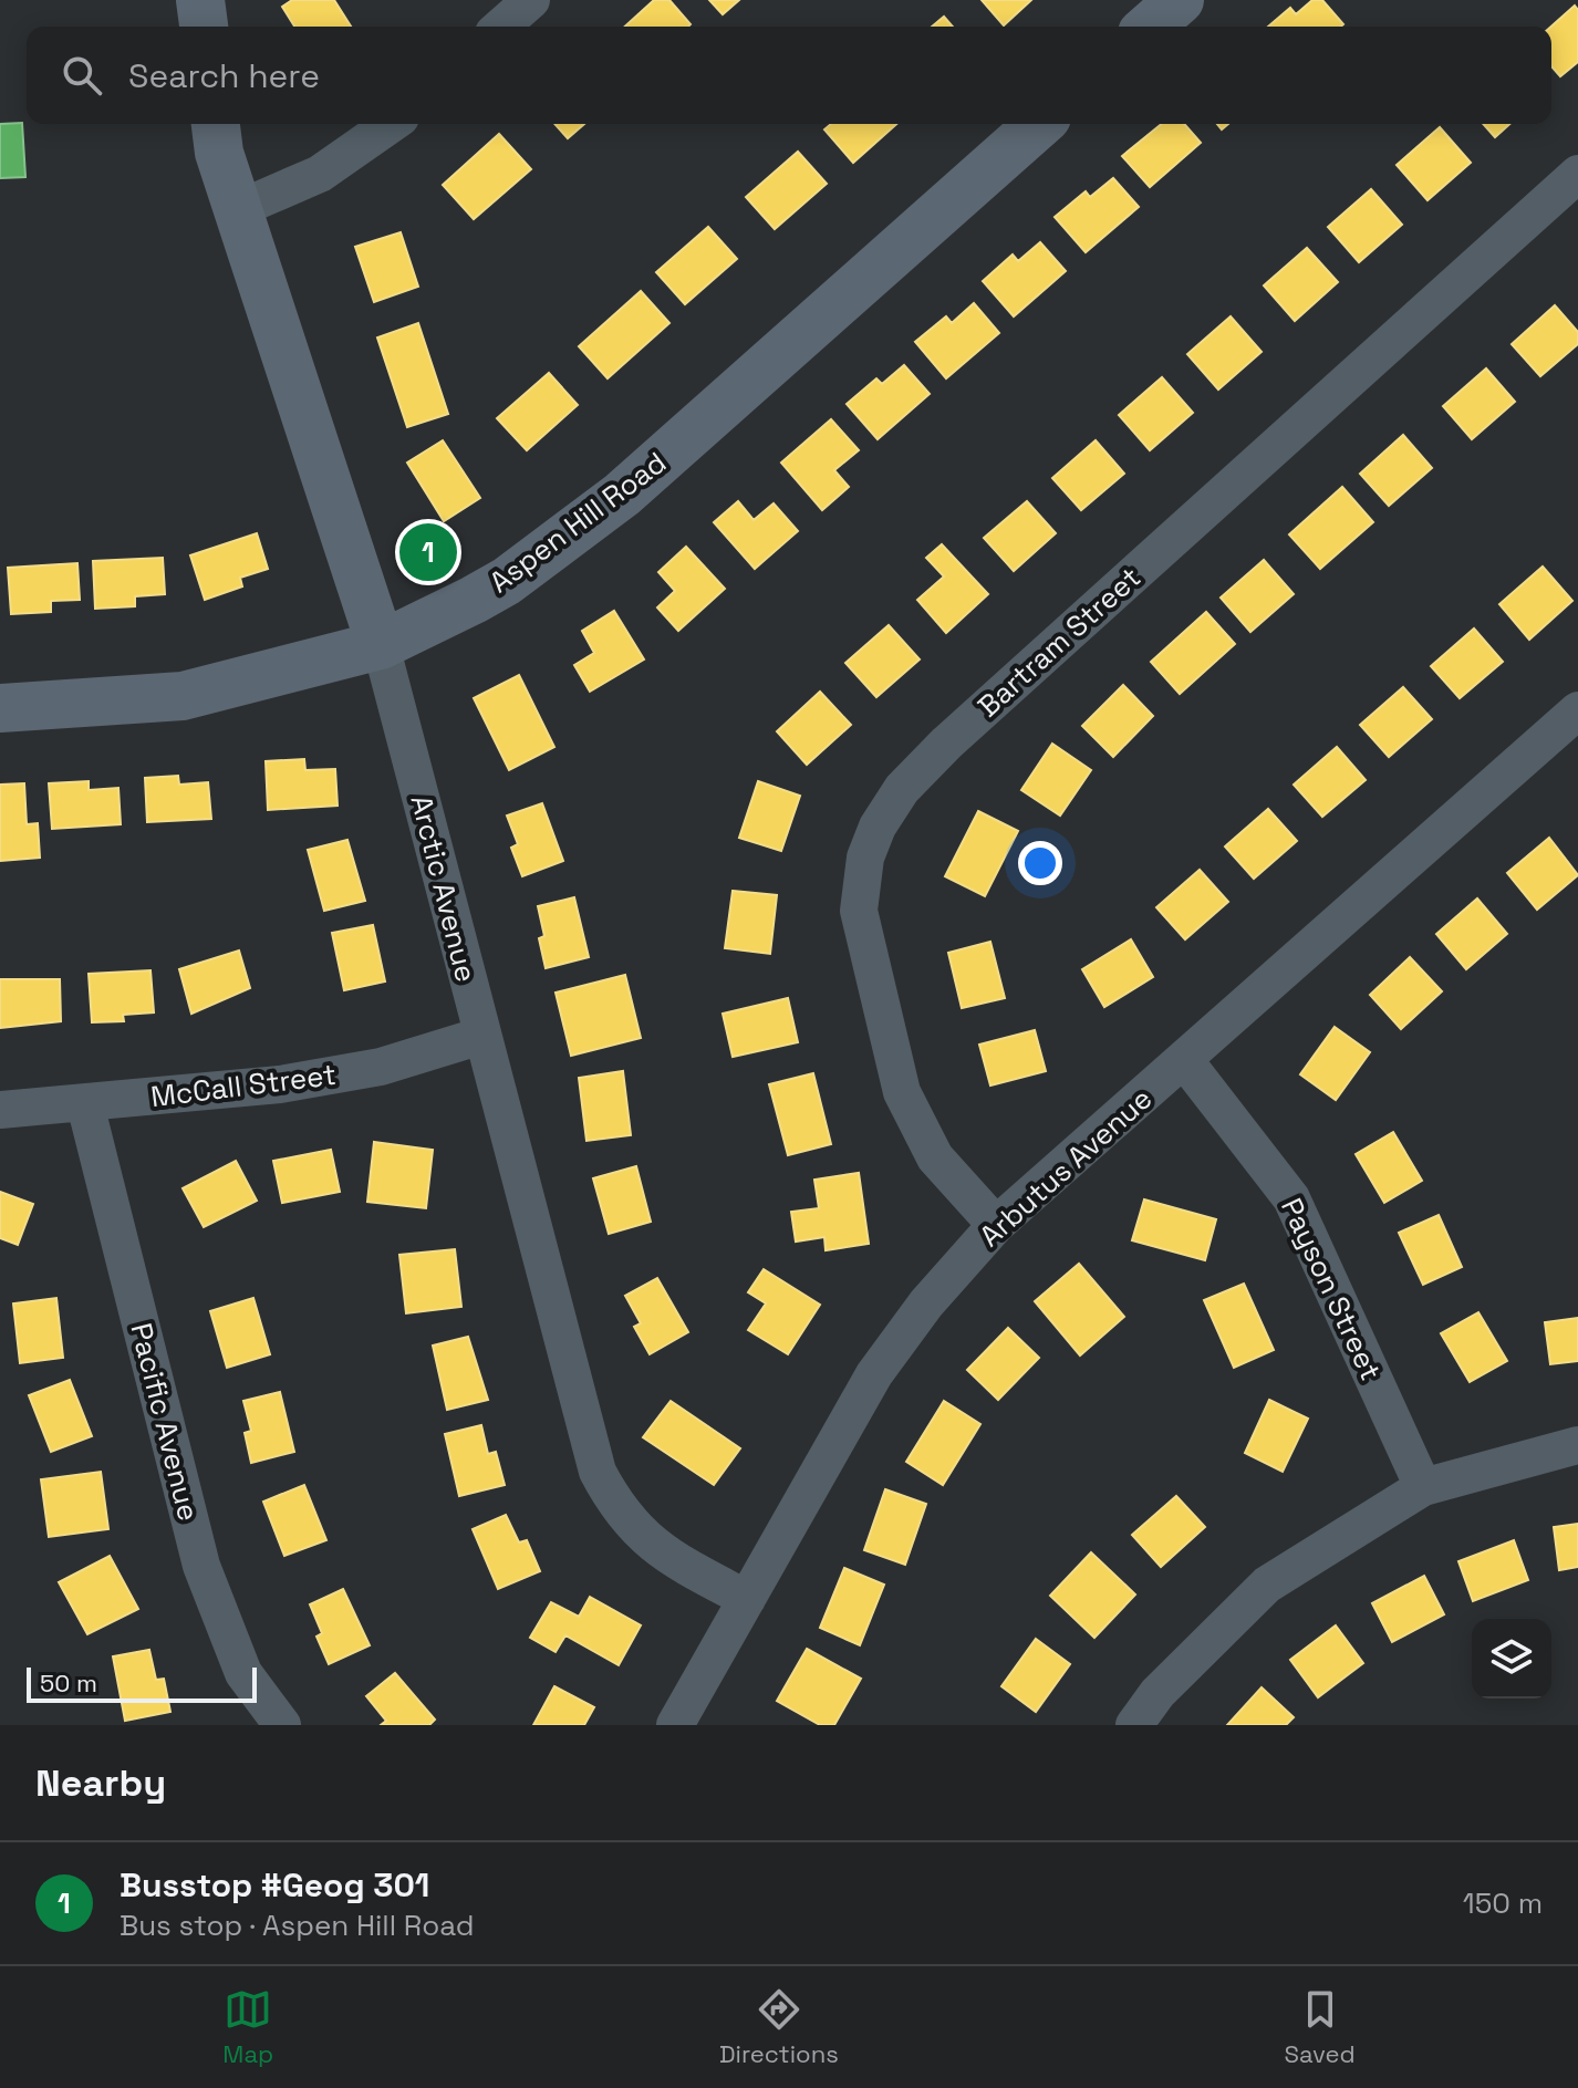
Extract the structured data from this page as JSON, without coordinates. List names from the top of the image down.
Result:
{
  "streets": {
    "street": [
      "Aspen Hill Road",
      "Bartram Street",
      "Arctic Avenue",
      "McCall Street",
      "Arbutus Avenue",
      "Payson Street",
      "Pacific Avenue"
    ]
  },
  "crossings": [
    ["Aspen Hill Road", "Arctic Avenue"],
    ["Bartram Street", "Arbutus Avenue"],
    ["Arctic Avenue", "McCall Street"],
    ["Arctic Avenue", "Arbutus Avenue"],
    ["McCall Street", "Pacific Avenue"],
    ["Arbutus Avenue", "Payson Street"]
  ],
  "scale_bar": "50 m",
  "page": {
    "search": "Search here",
    "pins": "1",
    "scale": "50 m",
    "heading": "Nearby",
    "list": [
      {
        "mark": "1",
        "name": "Busstop #Geog 301",
        "note": "Bus stop · Aspen Hill Road",
        "value": "150 m"
      }
    ],
    "nav": ["Map", "Directions", "Saved"]
  }
}
